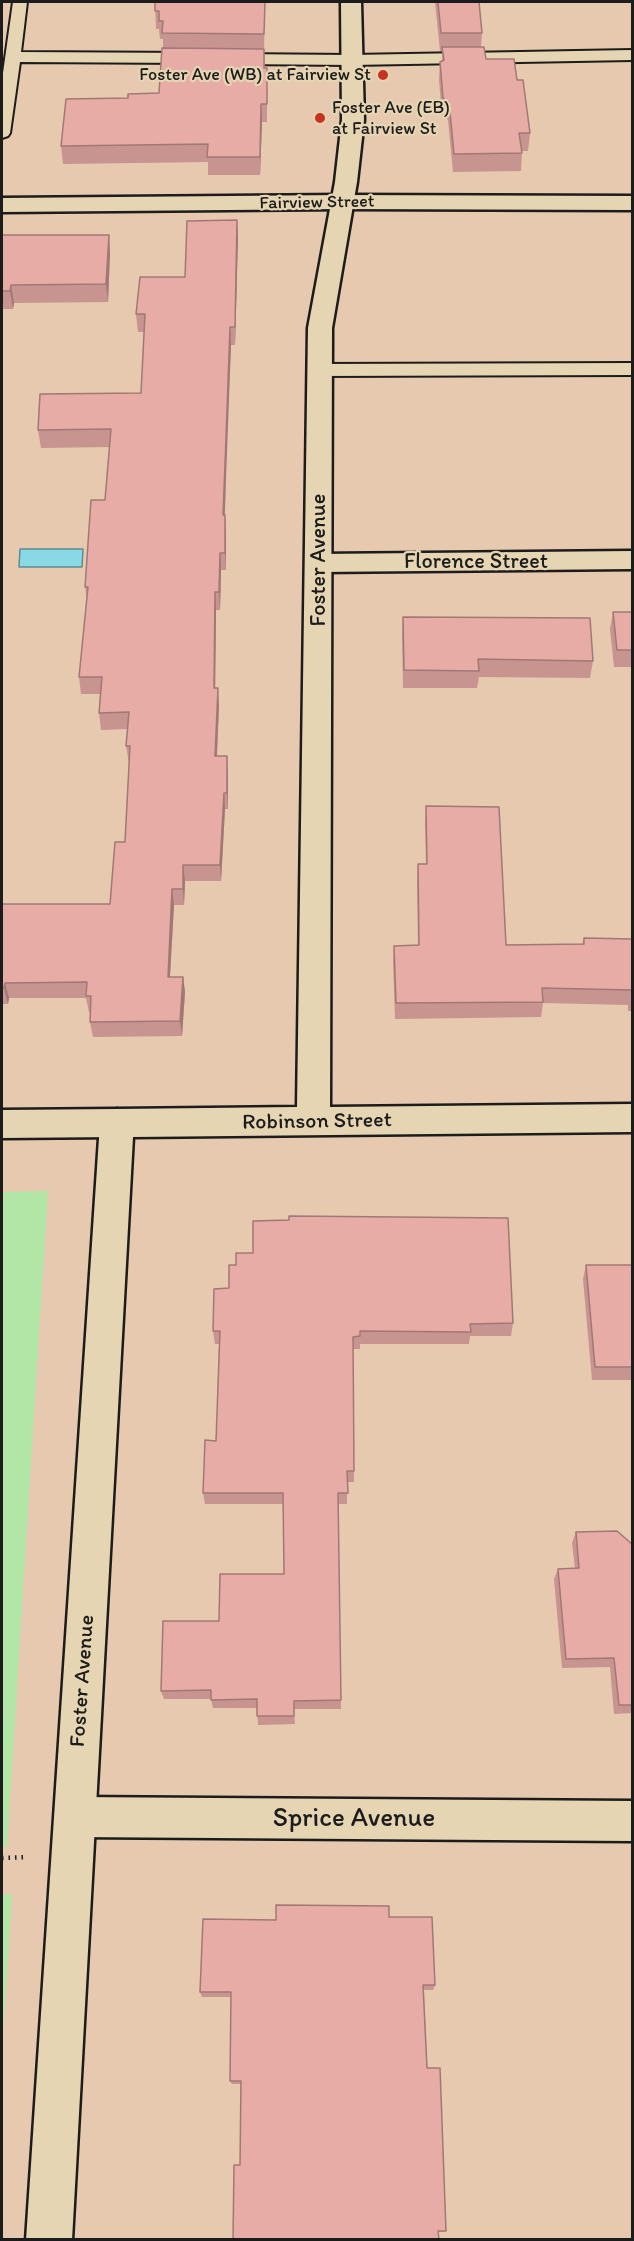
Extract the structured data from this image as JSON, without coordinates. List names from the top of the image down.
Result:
{
  "streets": {
    "street": [
      "Fairview Street",
      "Foster Avenue",
      "Florence Street",
      "Robinson Street",
      "Sprice Avenue"
    ]
  },
  "crossings": [
    ["Fairview Street", "Foster Avenue"],
    ["Foster Avenue", "Florence Street"],
    ["Foster Avenue", "Robinson Street"],
    ["Foster Avenue", "Sprice Avenue"]
  ],
  "places": ["Foster Ave (WB) at Fairview St", "Foster Ave (EB) at Fairview St"]
}
